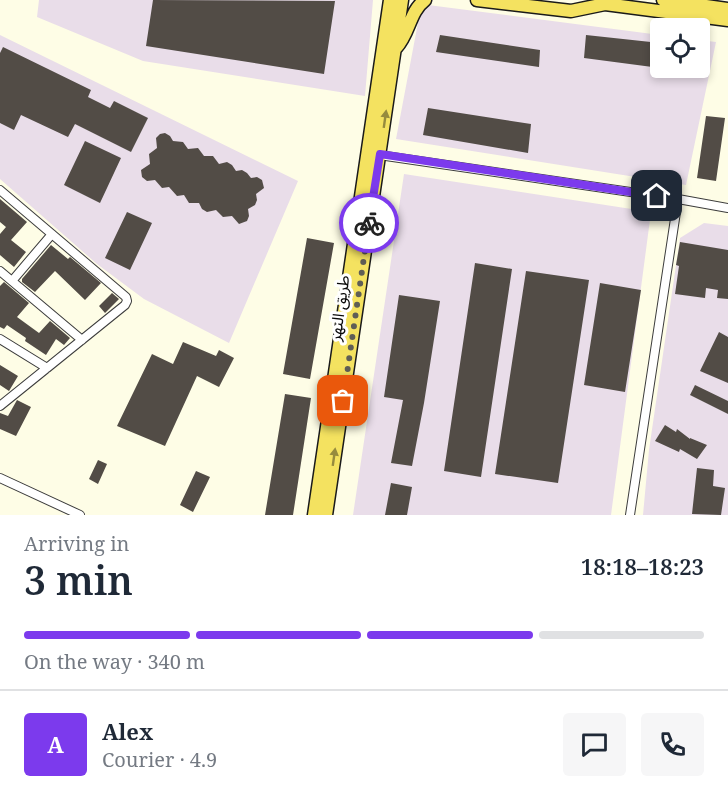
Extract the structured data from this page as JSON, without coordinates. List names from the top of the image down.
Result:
{
  "streets": {
    "main road": ["طريق النهر"]
  },
  "page": {
    "heading": ["3 min", "Arriving in", "18:18–18:23"],
    "panel": ["Alex", "Courier · 4.9"],
    "bar": "On the way · 340 m",
    "round": "A"
  }
}
